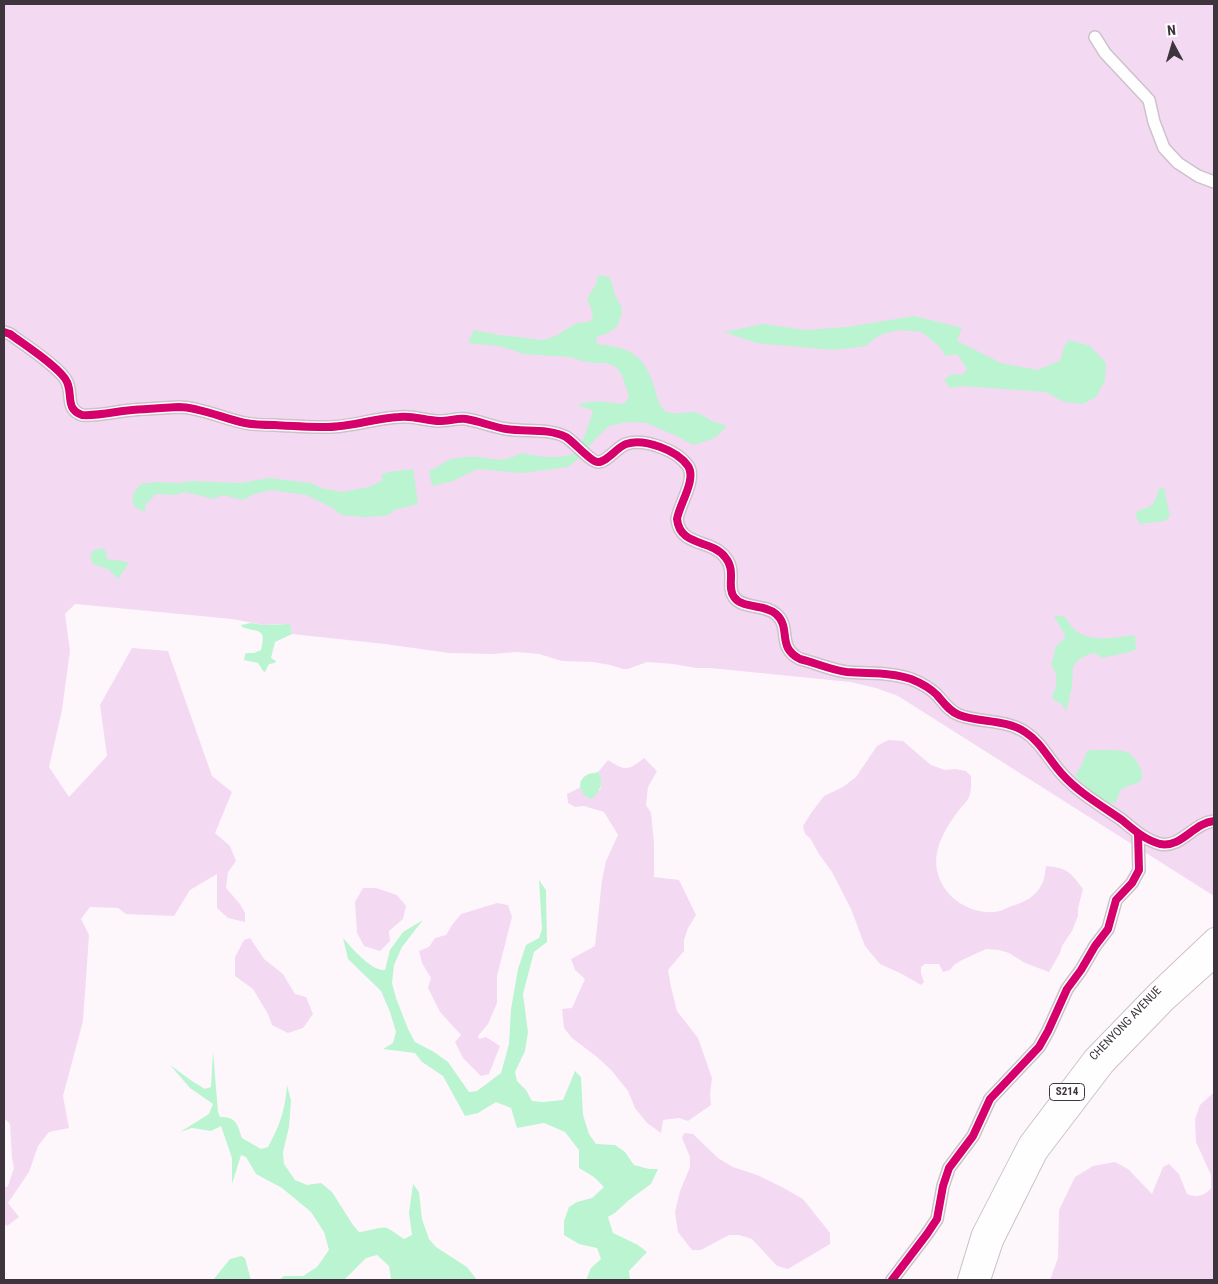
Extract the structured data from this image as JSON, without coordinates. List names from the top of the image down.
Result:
{
  "streets": {
    "highway": ["CHENYONG AVENUE", "S214"]
  },
  "north": "top"
}
